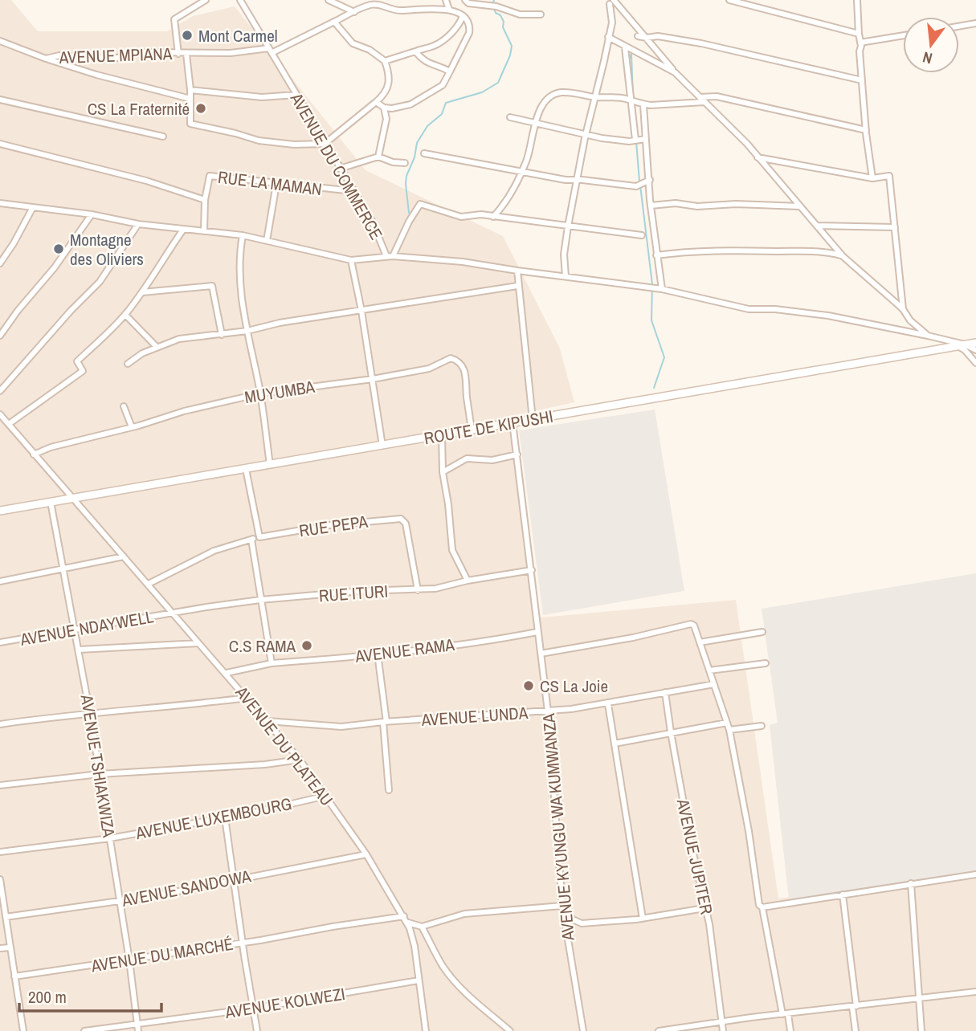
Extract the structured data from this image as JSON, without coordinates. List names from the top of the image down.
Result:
{
  "streets": {
    "main road": ["ROUTE DE KIPUSHI"],
    "street": [
      "AVENUE MPIANA",
      "AVENUE DU COMMERCE",
      "RUE LA MAMAN",
      "MUYUMBA",
      "RUE PEPA",
      "RUE ITURI",
      "AVENUE NDAYWELL",
      "AVENUE RAMA",
      "AVENUE LUNDA",
      "AVENUE DU PLATEAU",
      "AVENUE TSHIAKWIZA",
      "AVENUE LUXEMBOURG",
      "AVENUE KYUNGU WA KUMWANZA",
      "AVENUE JUPITER",
      "AVENUE SANDOWA",
      "AVENUE DU MARCHÉ",
      "AVENUE KOLWEZI"
    ]
  },
  "crossings": [
    ["AVENUE MPIANA", "AVENUE DU COMMERCE"],
    ["AVENUE DU COMMERCE", "RUE LA MAMAN"],
    ["AVENUE DU COMMERCE", "MUYUMBA"],
    ["AVENUE DU COMMERCE", "ROUTE DE KIPUSHI"],
    ["MUYUMBA", "ROUTE DE KIPUSHI"],
    ["MUYUMBA", "AVENUE DU PLATEAU"],
    ["ROUTE DE KIPUSHI", "AVENUE DU PLATEAU"],
    ["ROUTE DE KIPUSHI", "AVENUE TSHIAKWIZA"],
    ["ROUTE DE KIPUSHI", "AVENUE KYUNGU WA KUMWANZA"],
    ["RUE PEPA", "RUE ITURI"],
    ["RUE ITURI", "AVENUE NDAYWELL"],
    ["RUE ITURI", "AVENUE DU PLATEAU"],
    ["RUE ITURI", "AVENUE KYUNGU WA KUMWANZA"],
    ["AVENUE NDAYWELL", "AVENUE DU PLATEAU"],
    ["AVENUE NDAYWELL", "AVENUE TSHIAKWIZA"],
    ["AVENUE RAMA", "AVENUE DU PLATEAU"],
    ["AVENUE RAMA", "AVENUE KYUNGU WA KUMWANZA"],
    ["AVENUE LUNDA", "AVENUE DU PLATEAU"],
    ["AVENUE LUNDA", "AVENUE KYUNGU WA KUMWANZA"],
    ["AVENUE LUNDA", "AVENUE JUPITER"],
    ["AVENUE DU PLATEAU", "AVENUE LUXEMBOURG"],
    ["AVENUE DU PLATEAU", "AVENUE SANDOWA"],
    ["AVENUE DU PLATEAU", "AVENUE DU MARCHÉ"],
    ["AVENUE DU PLATEAU", "AVENUE KOLWEZI"],
    ["AVENUE TSHIAKWIZA", "AVENUE LUXEMBOURG"],
    ["AVENUE TSHIAKWIZA", "AVENUE SANDOWA"],
    ["AVENUE TSHIAKWIZA", "AVENUE DU MARCHÉ"],
    ["AVENUE TSHIAKWIZA", "AVENUE KOLWEZI"],
    ["AVENUE LUXEMBOURG", "AVENUE DU MARCHÉ"],
    ["AVENUE SANDOWA", "AVENUE DU MARCHÉ"],
    ["AVENUE DU MARCHÉ", "AVENUE KOLWEZI"]
  ],
  "places": [
    "Mont Carmel",
    "CS La Fraternité",
    "Montagne des Oliviers",
    "C.S RAMA",
    "CS La Joie"
  ],
  "scale_bar": "200 m",
  "north": "bottom"
}
